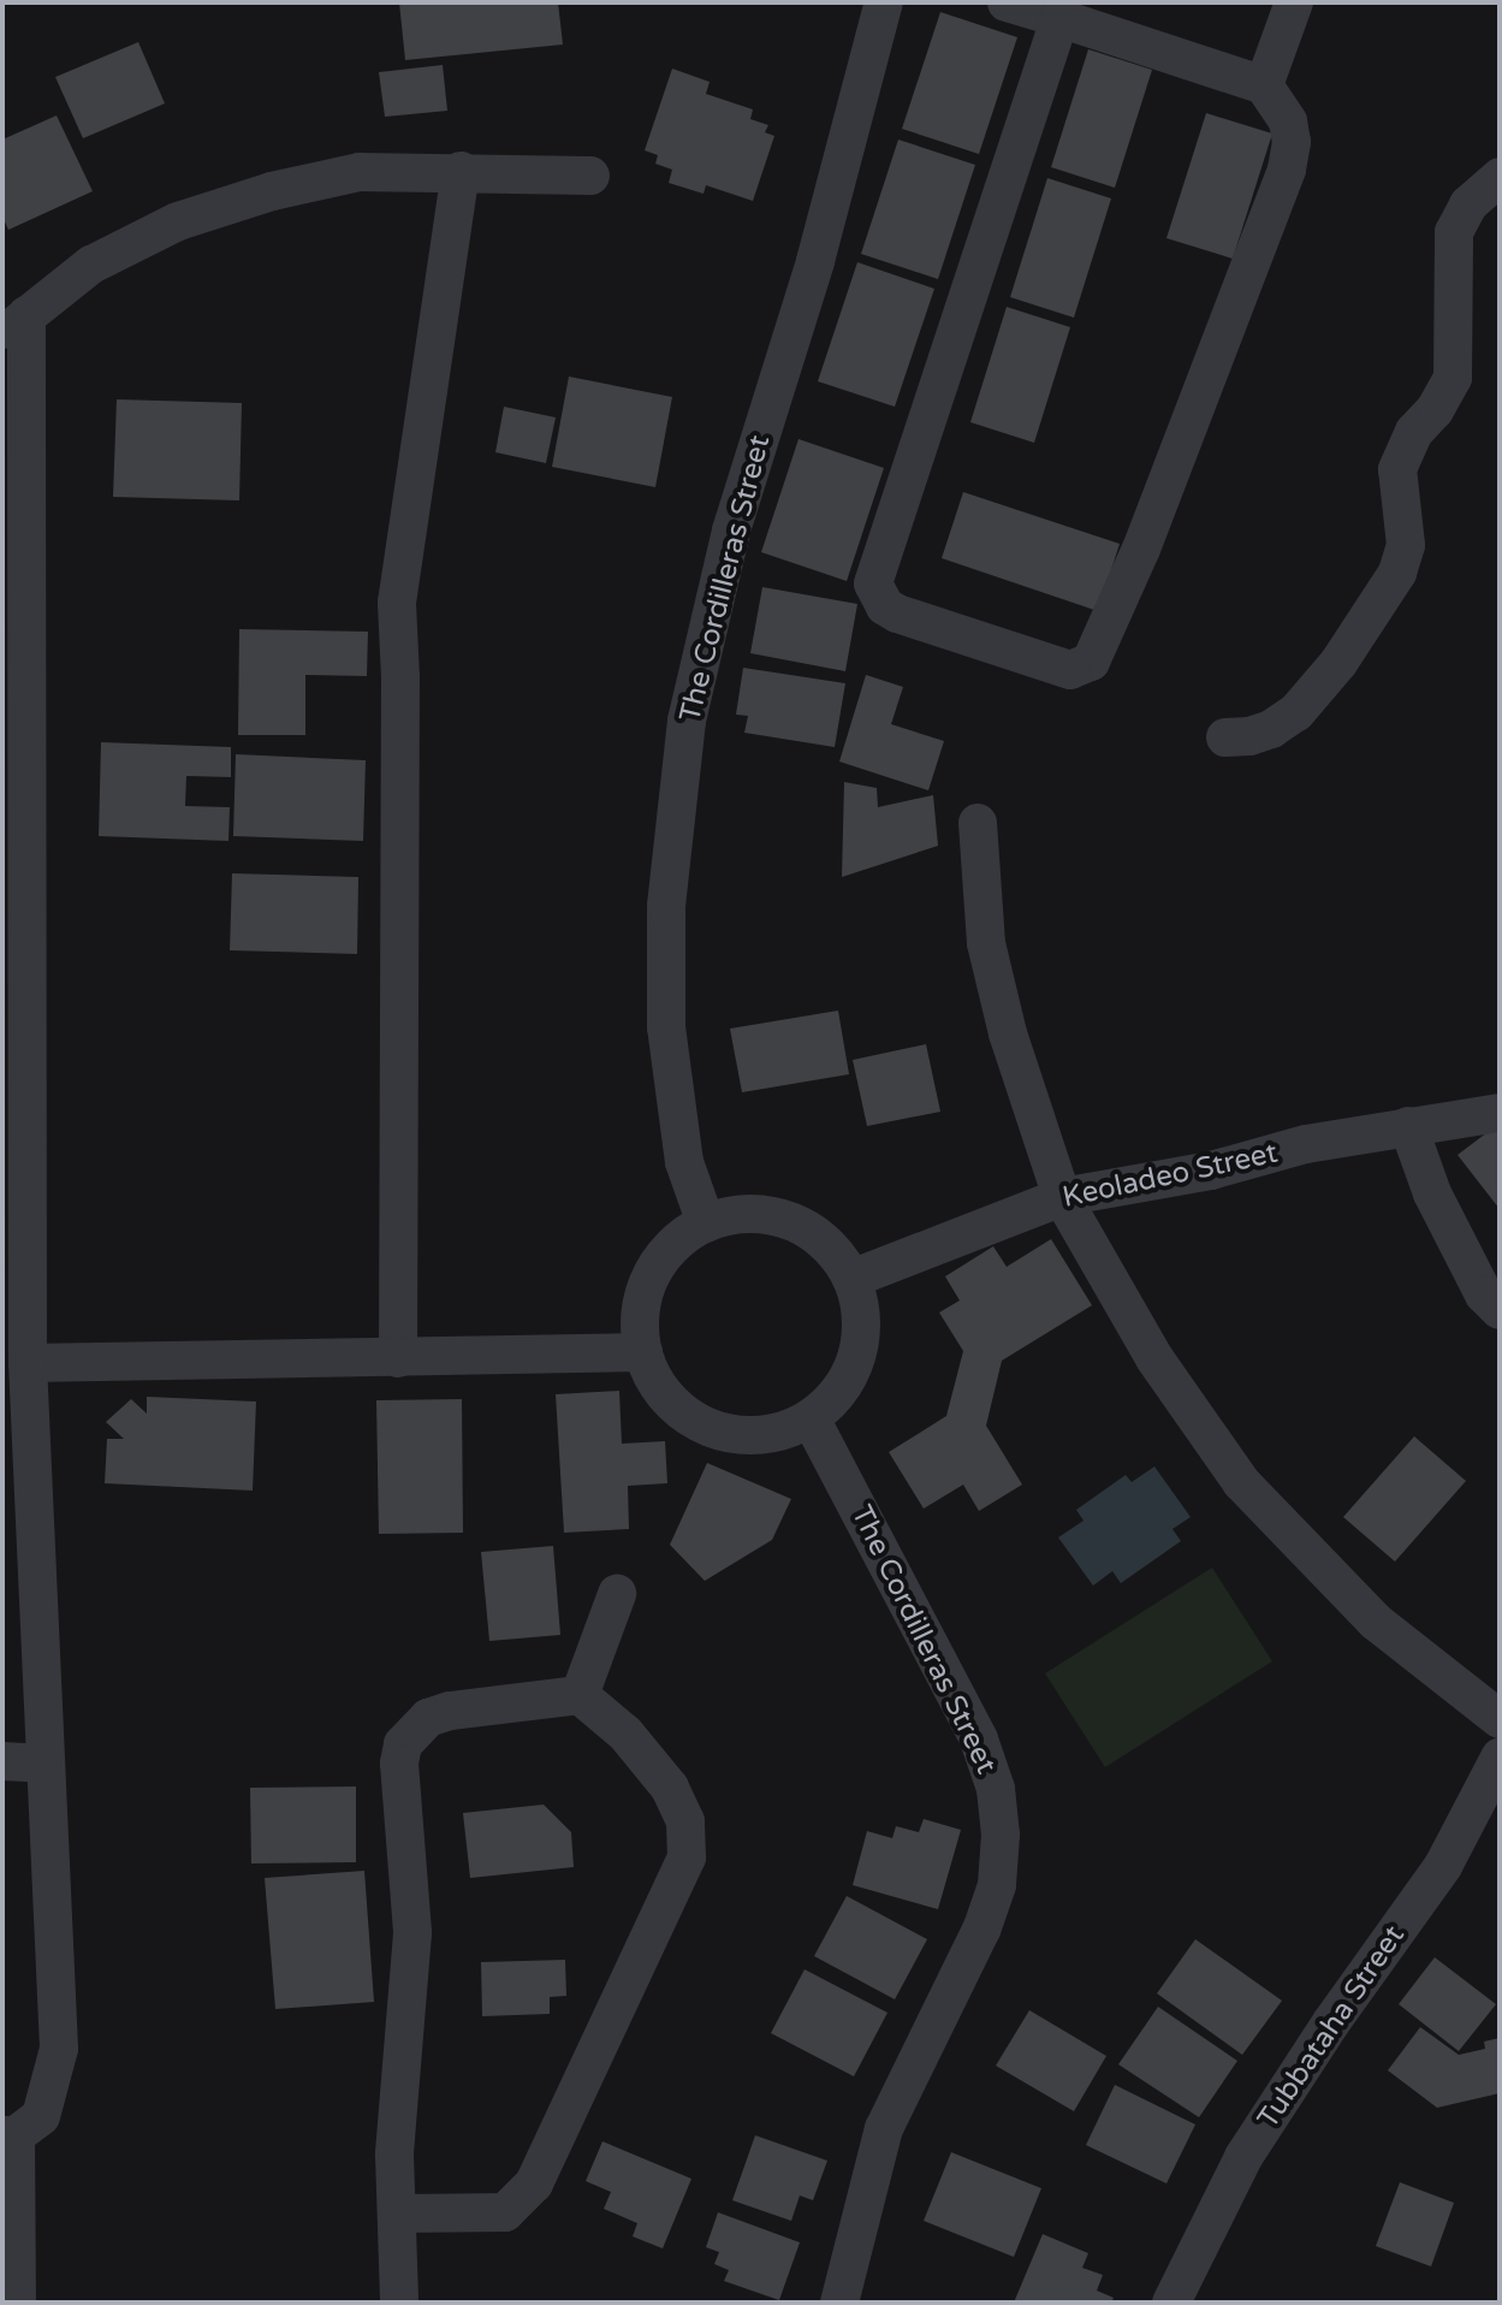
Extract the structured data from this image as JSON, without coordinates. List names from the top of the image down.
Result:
{
  "streets": {
    "street": ["The Cordilleras Street", "Keoladeo Street", "Tubbataha Street"]
  },
  "crossings": [
    ["The Cordilleras Street", "Keoladeo Street"]
  ]
}
